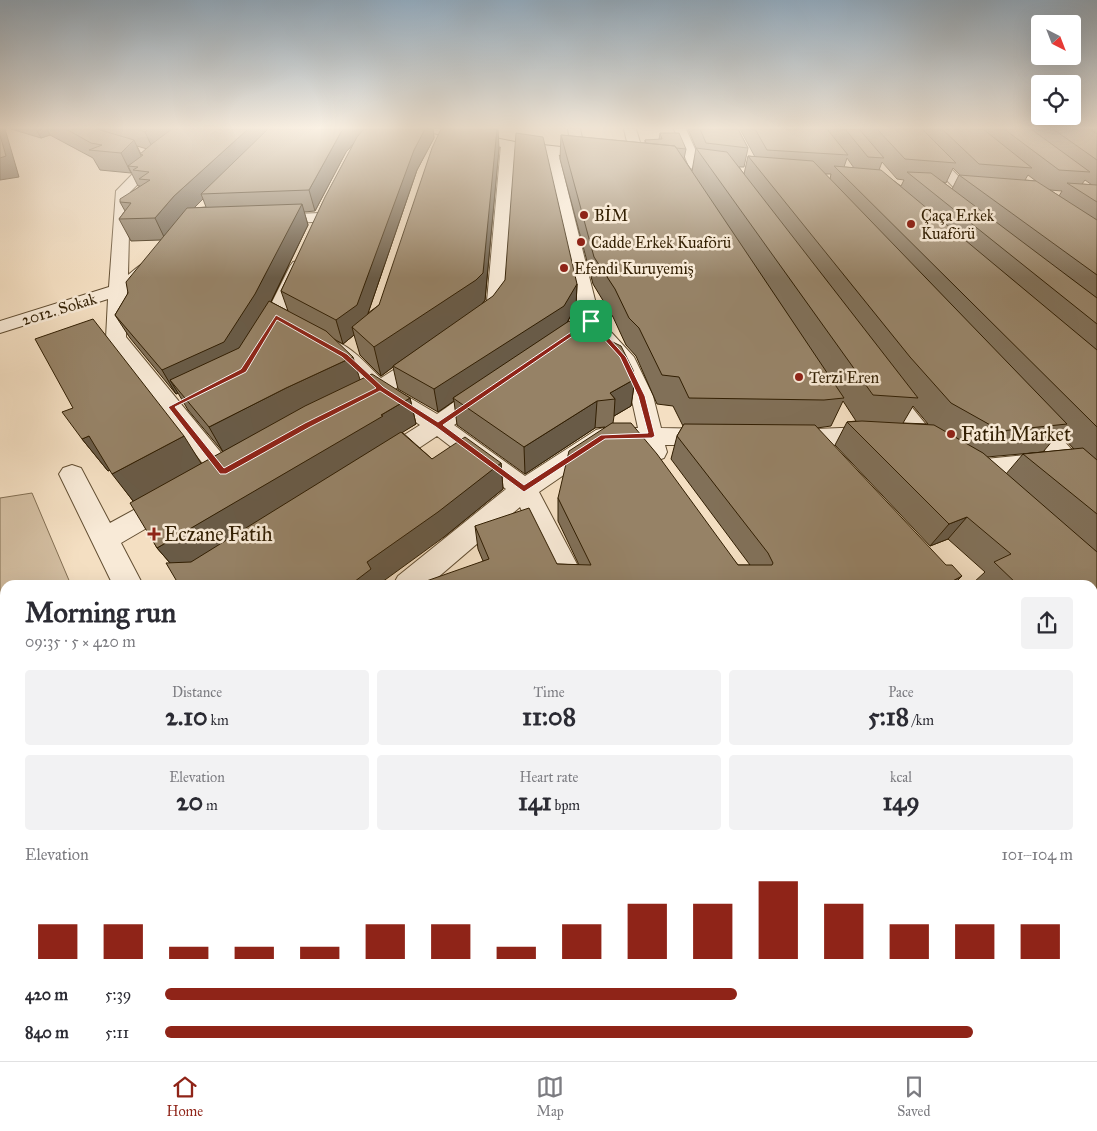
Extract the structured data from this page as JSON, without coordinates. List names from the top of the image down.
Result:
{
  "streets": {
    "street": ["2012. Sokak"]
  },
  "places": {
    "other": [
      "BİM",
      "Çaça Erkek Kuaförü",
      "Cadde Erkek Kuaförü",
      "Efendi Kuruyemiş",
      "Terzi Eren",
      "Fatih Market"
    ],
    "health": ["Eczane Fatih"]
  },
  "north": "bottom right",
  "page": {
    "heading": ["Morning run", "09:35 · 5 × 420 m"],
    "stats": [
      ["Distance", "2.10 km"],
      ["Time", "11:08"],
      ["Pace", "5:18 /km"],
      ["Elevation", "20 m"],
      ["Heart rate", "141 bpm"],
      ["kcal", "149"]
    ],
    "chart": ["Elevation", "101–104 m"],
    "list": [
      {
        "name": "420 m",
        "note": "5:39"
      },
      {
        "name": "840 m",
        "note": "5:11"
      }
    ],
    "tabs": ["Home", "Map", "Saved"]
  }
}
